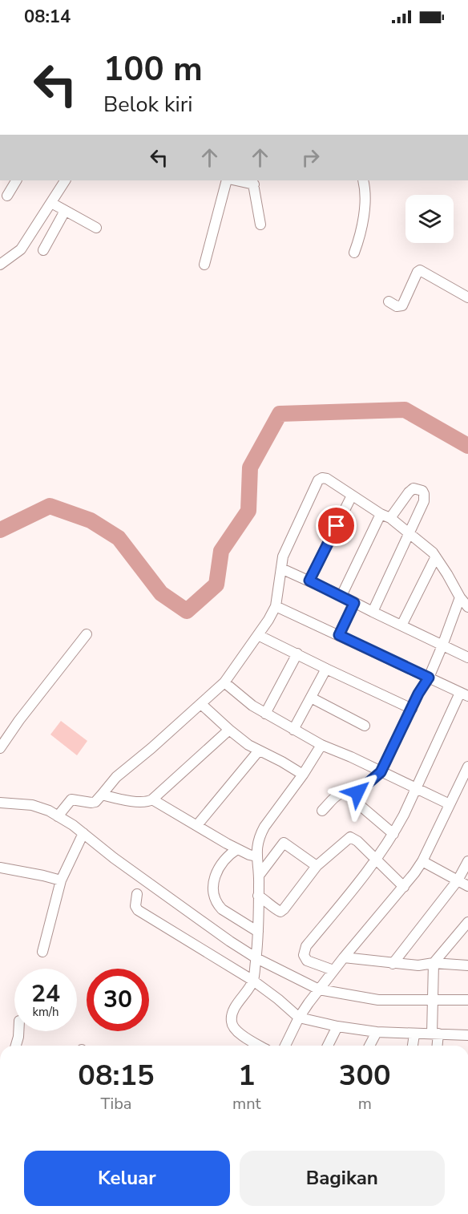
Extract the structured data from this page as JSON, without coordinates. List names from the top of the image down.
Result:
{
  "page": {
    "status": "08:14",
    "turn": ["100 m", "Belok kiri"],
    "speed": "24 km/h",
    "limit": "30",
    "eta": [
      "08:15",
      "Tiba",
      "1",
      "mnt",
      "300",
      "m"
    ],
    "buttons": ["Keluar", "Bagikan"]
  }
}
